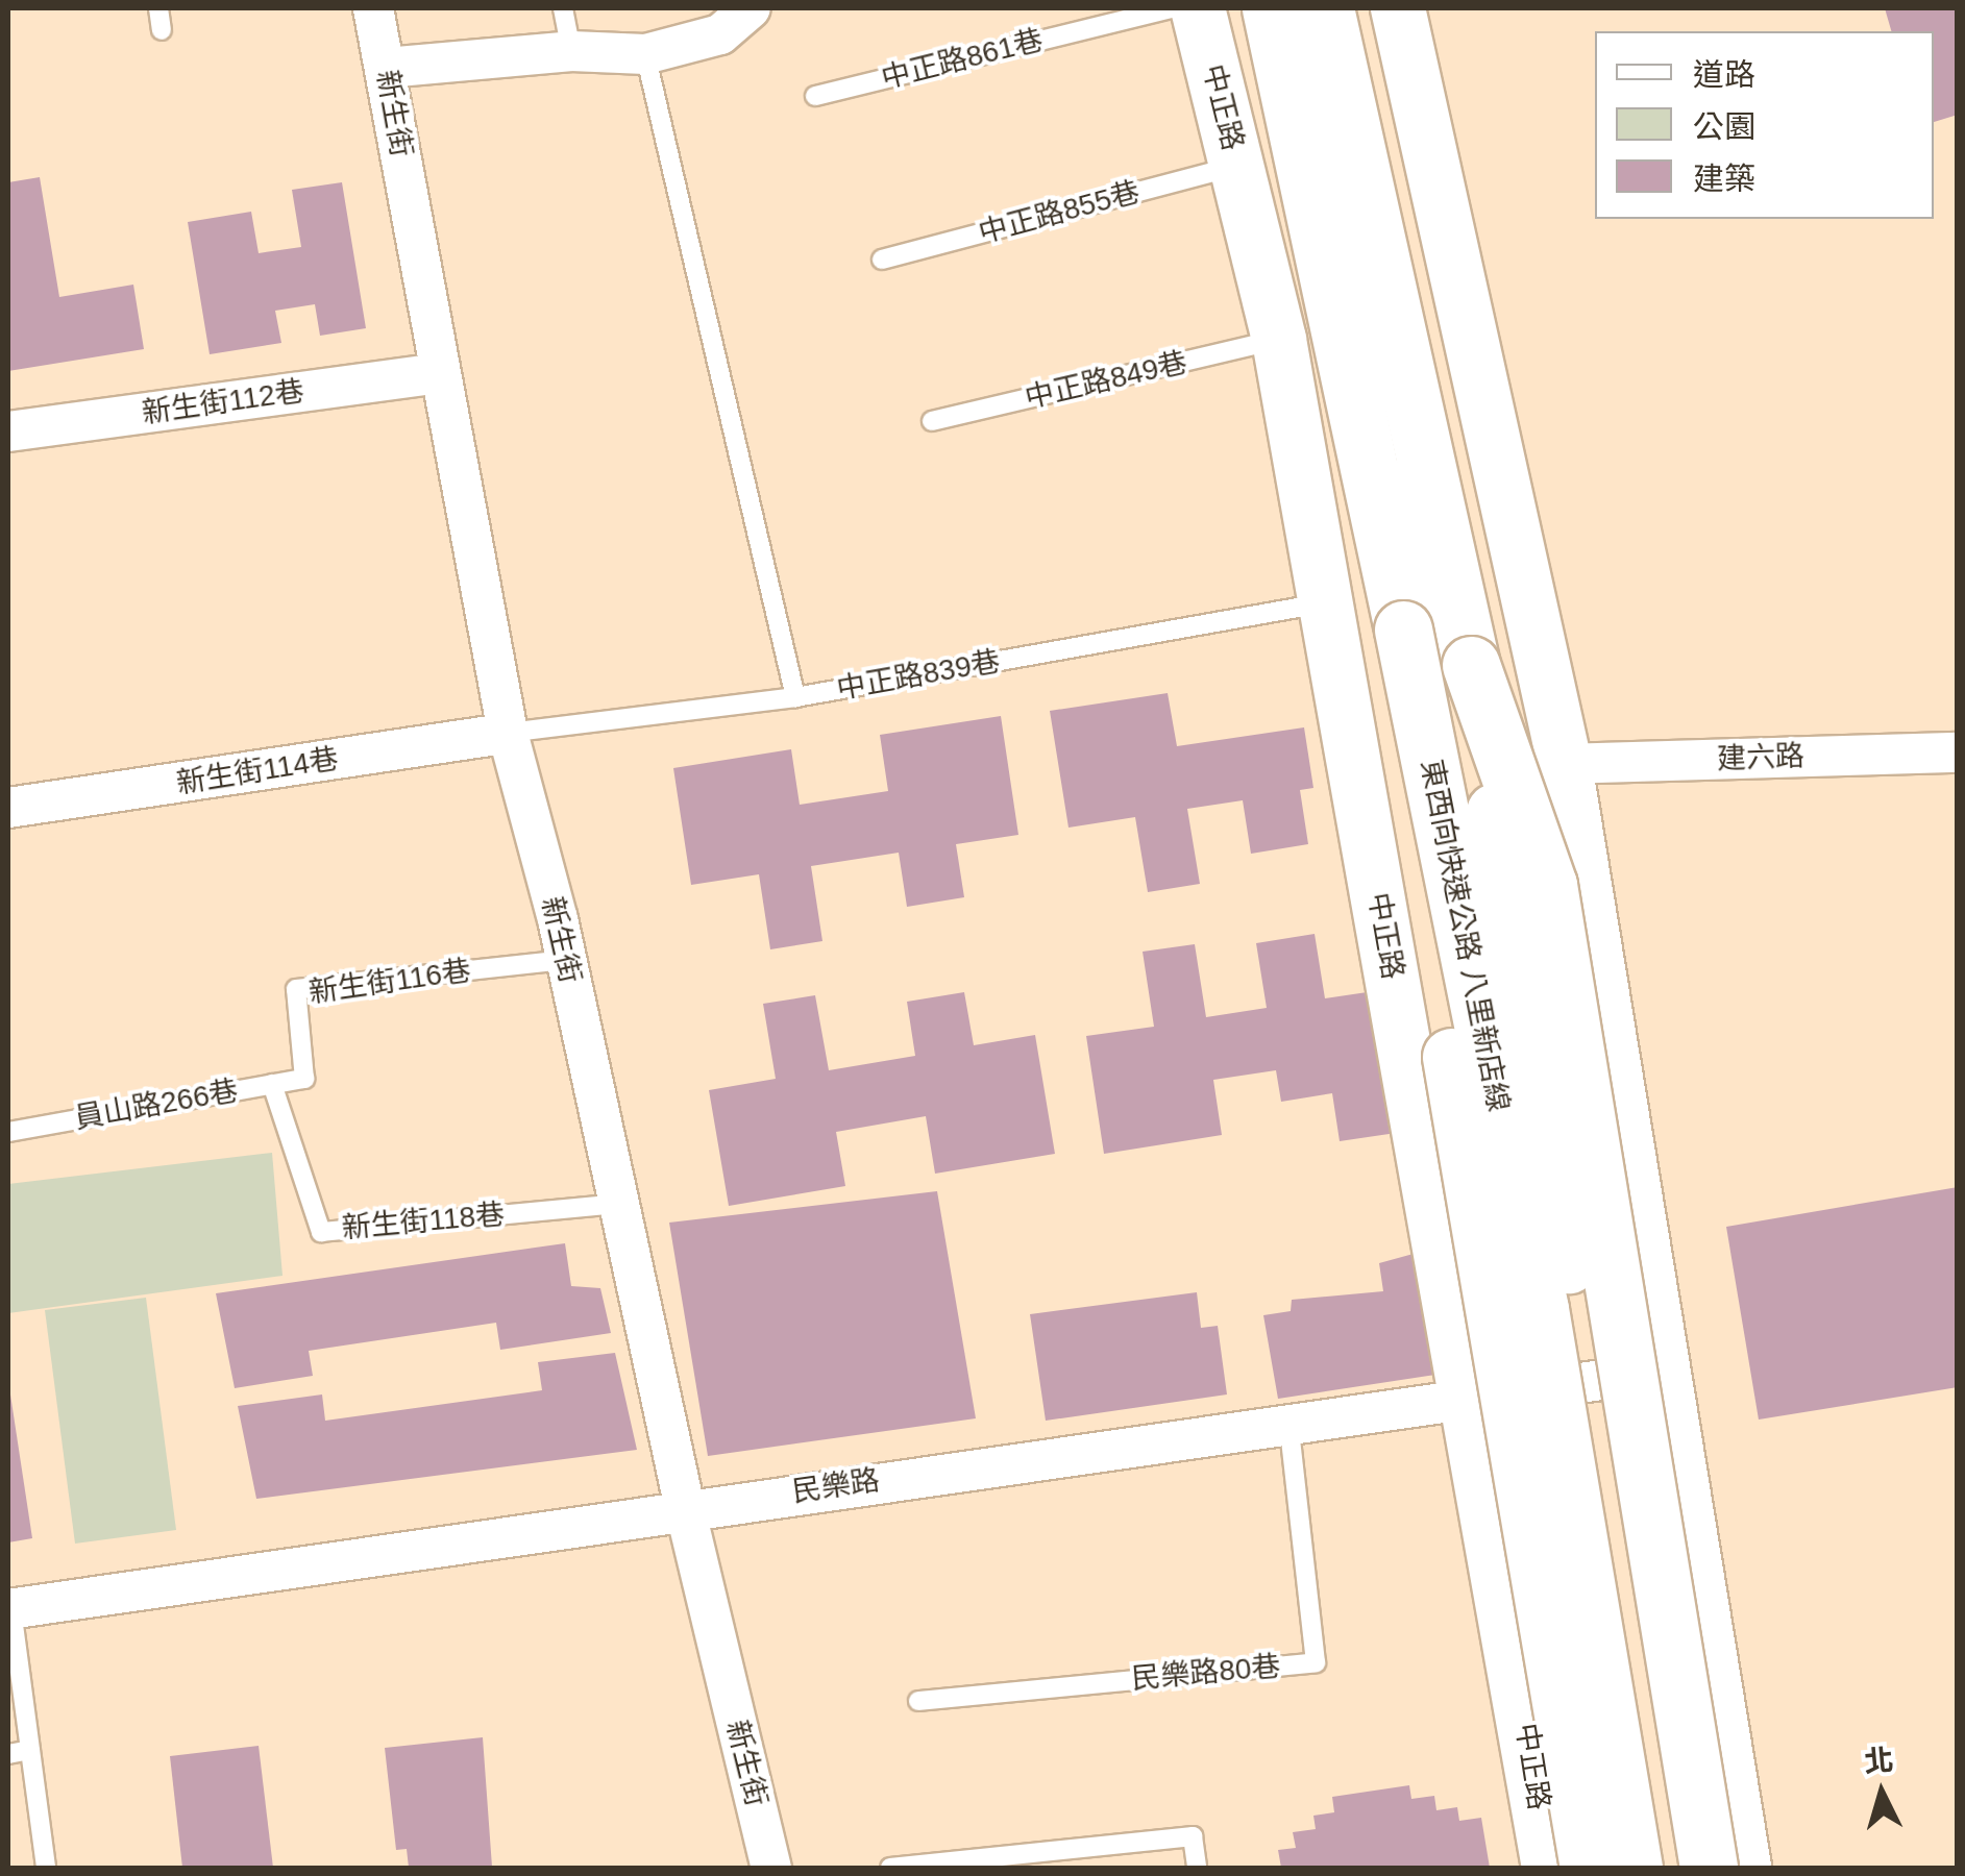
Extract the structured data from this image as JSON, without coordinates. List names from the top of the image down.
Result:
{
  "streets": {
    "highway": ["東西向快速公路 八里新店線"],
    "main road": ["中正路"],
    "street": [
      "新生街",
      "新生街112巷",
      "建六路",
      "新生街114巷",
      "民樂路"
    ],
    "lane": [
      "中正路861巷",
      "中正路855巷",
      "中正路849巷",
      "中正路839巷",
      "新生街116巷",
      "員山路266巷",
      "新生街118巷",
      "民樂路80巷"
    ]
  },
  "crossings": [
    ["中正路", "中正路855巷"],
    ["中正路", "中正路849巷"],
    ["中正路", "中正路839巷"],
    ["中正路", "民樂路"],
    ["新生街", "新生街112巷"],
    ["新生街", "中正路839巷"],
    ["新生街", "新生街114巷"],
    ["新生街", "新生街116巷"],
    ["新生街", "新生街118巷"],
    ["新生街", "民樂路"],
    ["中正路839巷", "新生街114巷"],
    ["新生街116巷", "員山路266巷"],
    ["員山路266巷", "新生街118巷"],
    ["民樂路", "民樂路80巷"]
  ],
  "legend": ["道路", "公園", "建築"],
  "north": "top"
}
